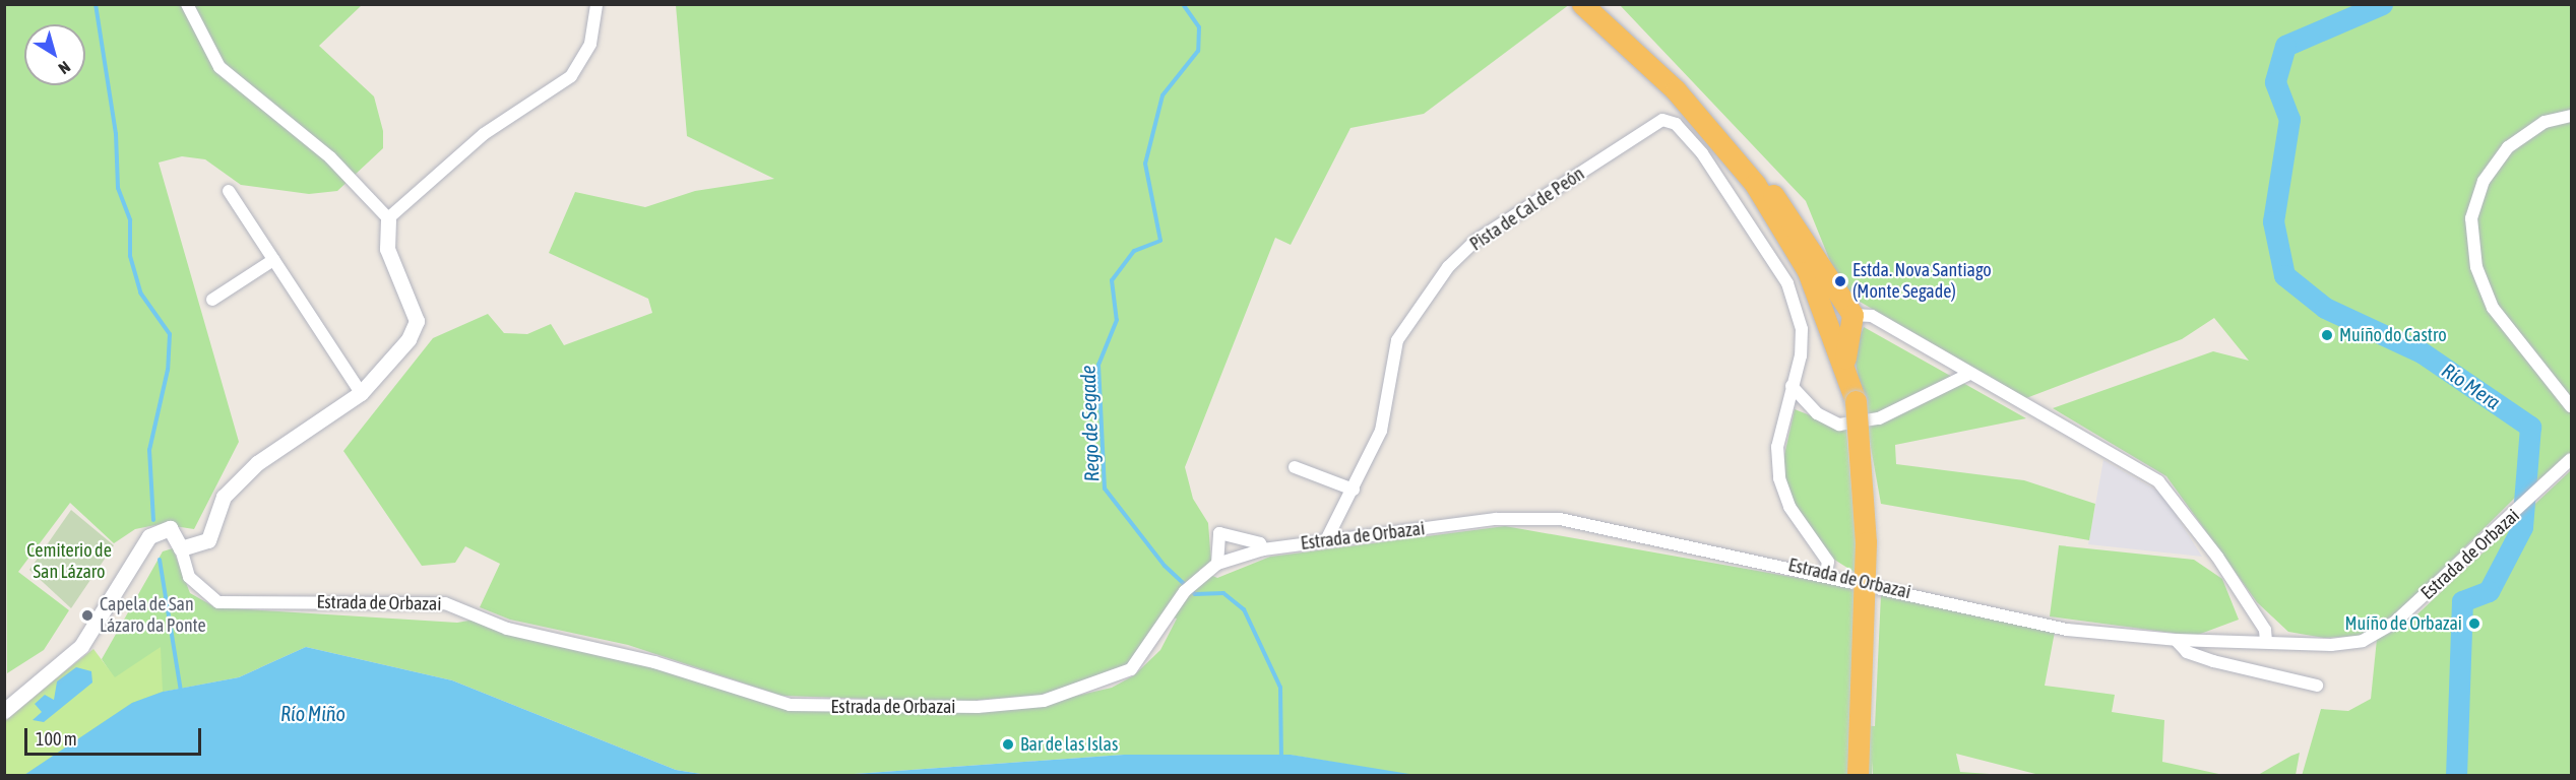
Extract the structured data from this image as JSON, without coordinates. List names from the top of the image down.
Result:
{
  "streets": {
    "street": ["Pista de Cal de Peón", "Estrada de Orbazai"]
  },
  "crossings": [
    ["Pista de Cal de Peón", "Estrada de Orbazai"]
  ],
  "water": ["Río Mera", "Rego de Segade", "Río Miño"],
  "parks": ["Cemiterio de San Lázaro"],
  "places": [
    "Estda. Nova Santiago (Monte Segade)",
    "Muíño do Castro",
    "Capela de San Lázaro da Ponte",
    "Muíño de Orbazai",
    "Bar de las Islas"
  ],
  "scale_bar": "100 m",
  "north": "bottom right"
}
